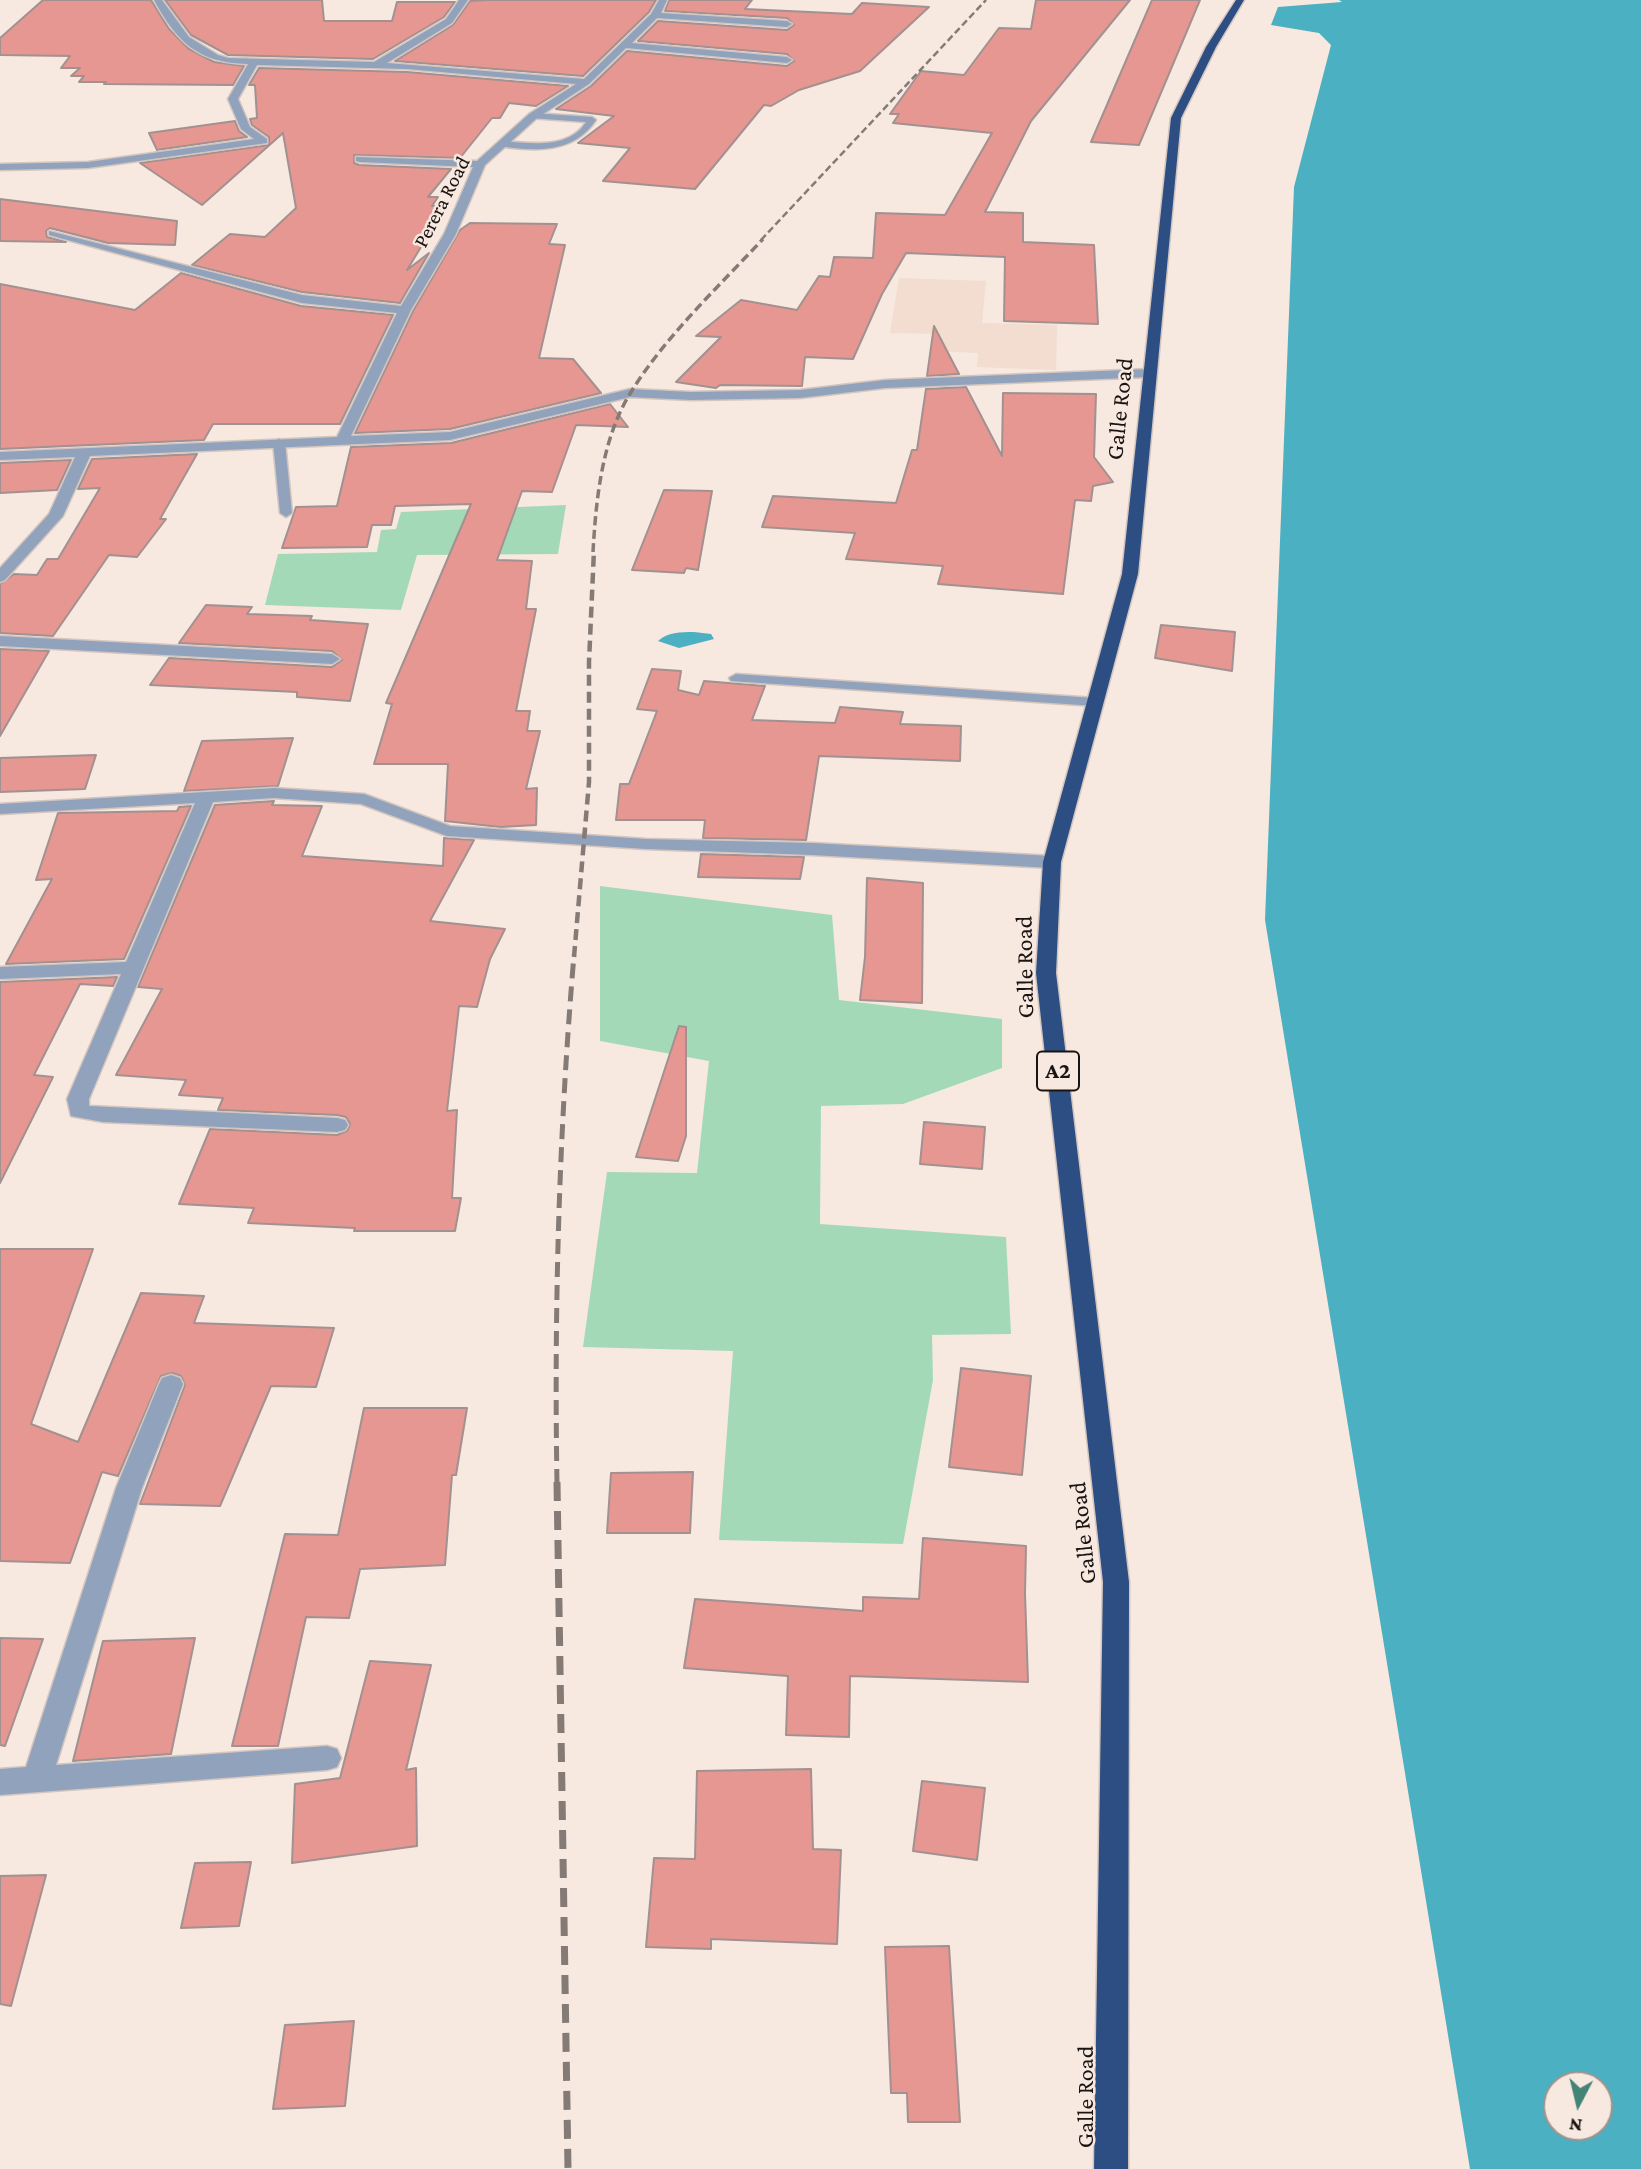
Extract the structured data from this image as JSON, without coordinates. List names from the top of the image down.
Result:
{
  "streets": {
    "highway": ["Galle Road", "A2"],
    "street": ["Perera Road"]
  },
  "north": "bottom"
}
